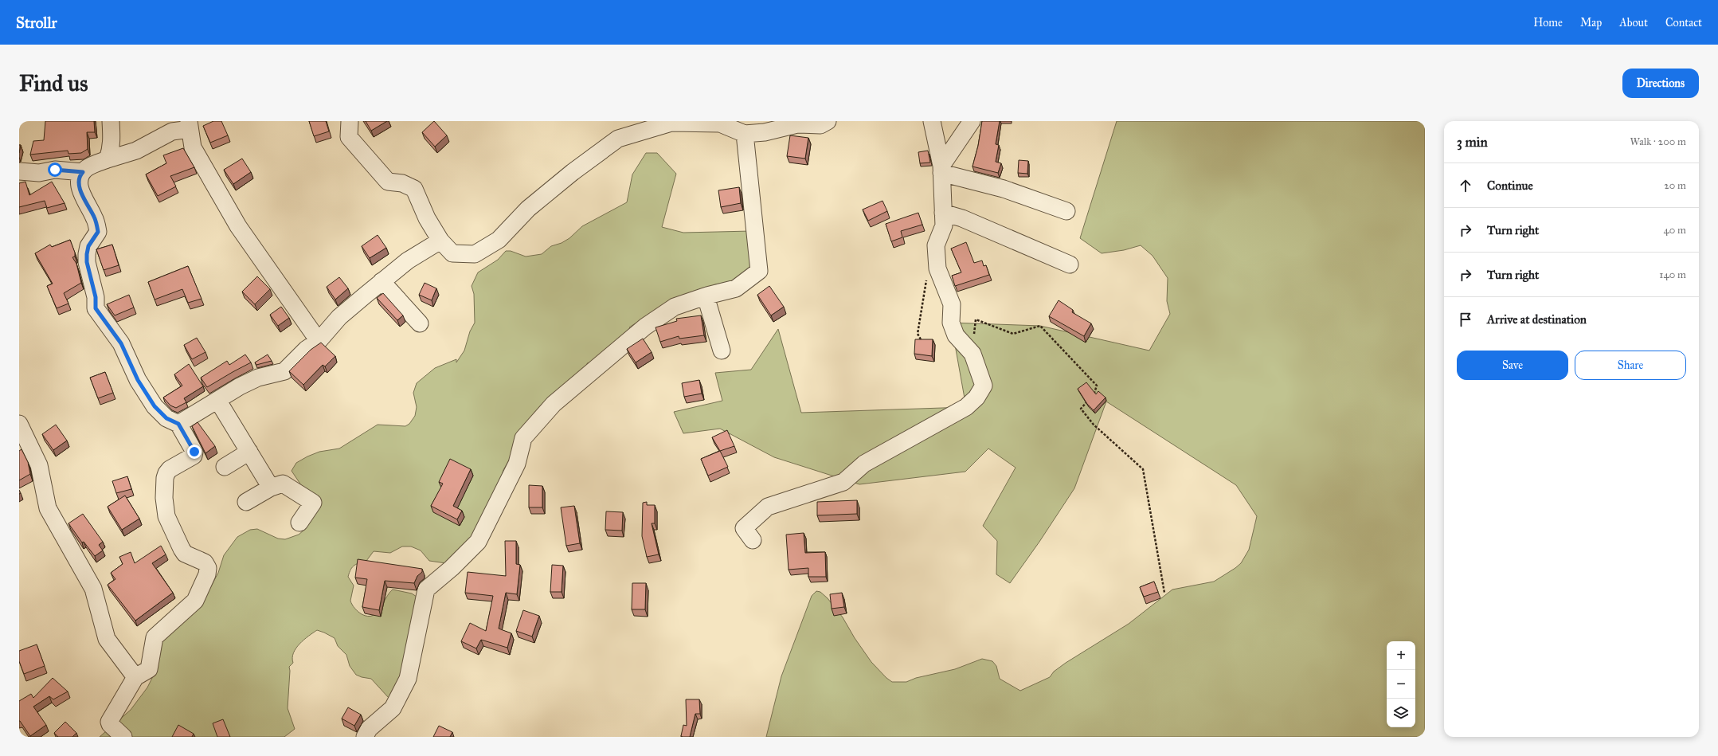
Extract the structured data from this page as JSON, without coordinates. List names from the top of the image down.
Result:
{
  "page": {
    "header": "Strollr",
    "nav": [
      "Home",
      "Map",
      "About",
      "Contact"
    ],
    "buttons": [
      "Directions",
      ["Save", "Share"]
    ],
    "title": "Find us",
    "heading": ["3 min", "Walk · 200 m"],
    "list": [
      ["Continue", "20 m"],
      ["Turn right", "40 m"],
      ["Turn right", "140 m"],
      "Arrive at destination"
    ],
    "map_buttons": ["+", "−"]
  }
}
